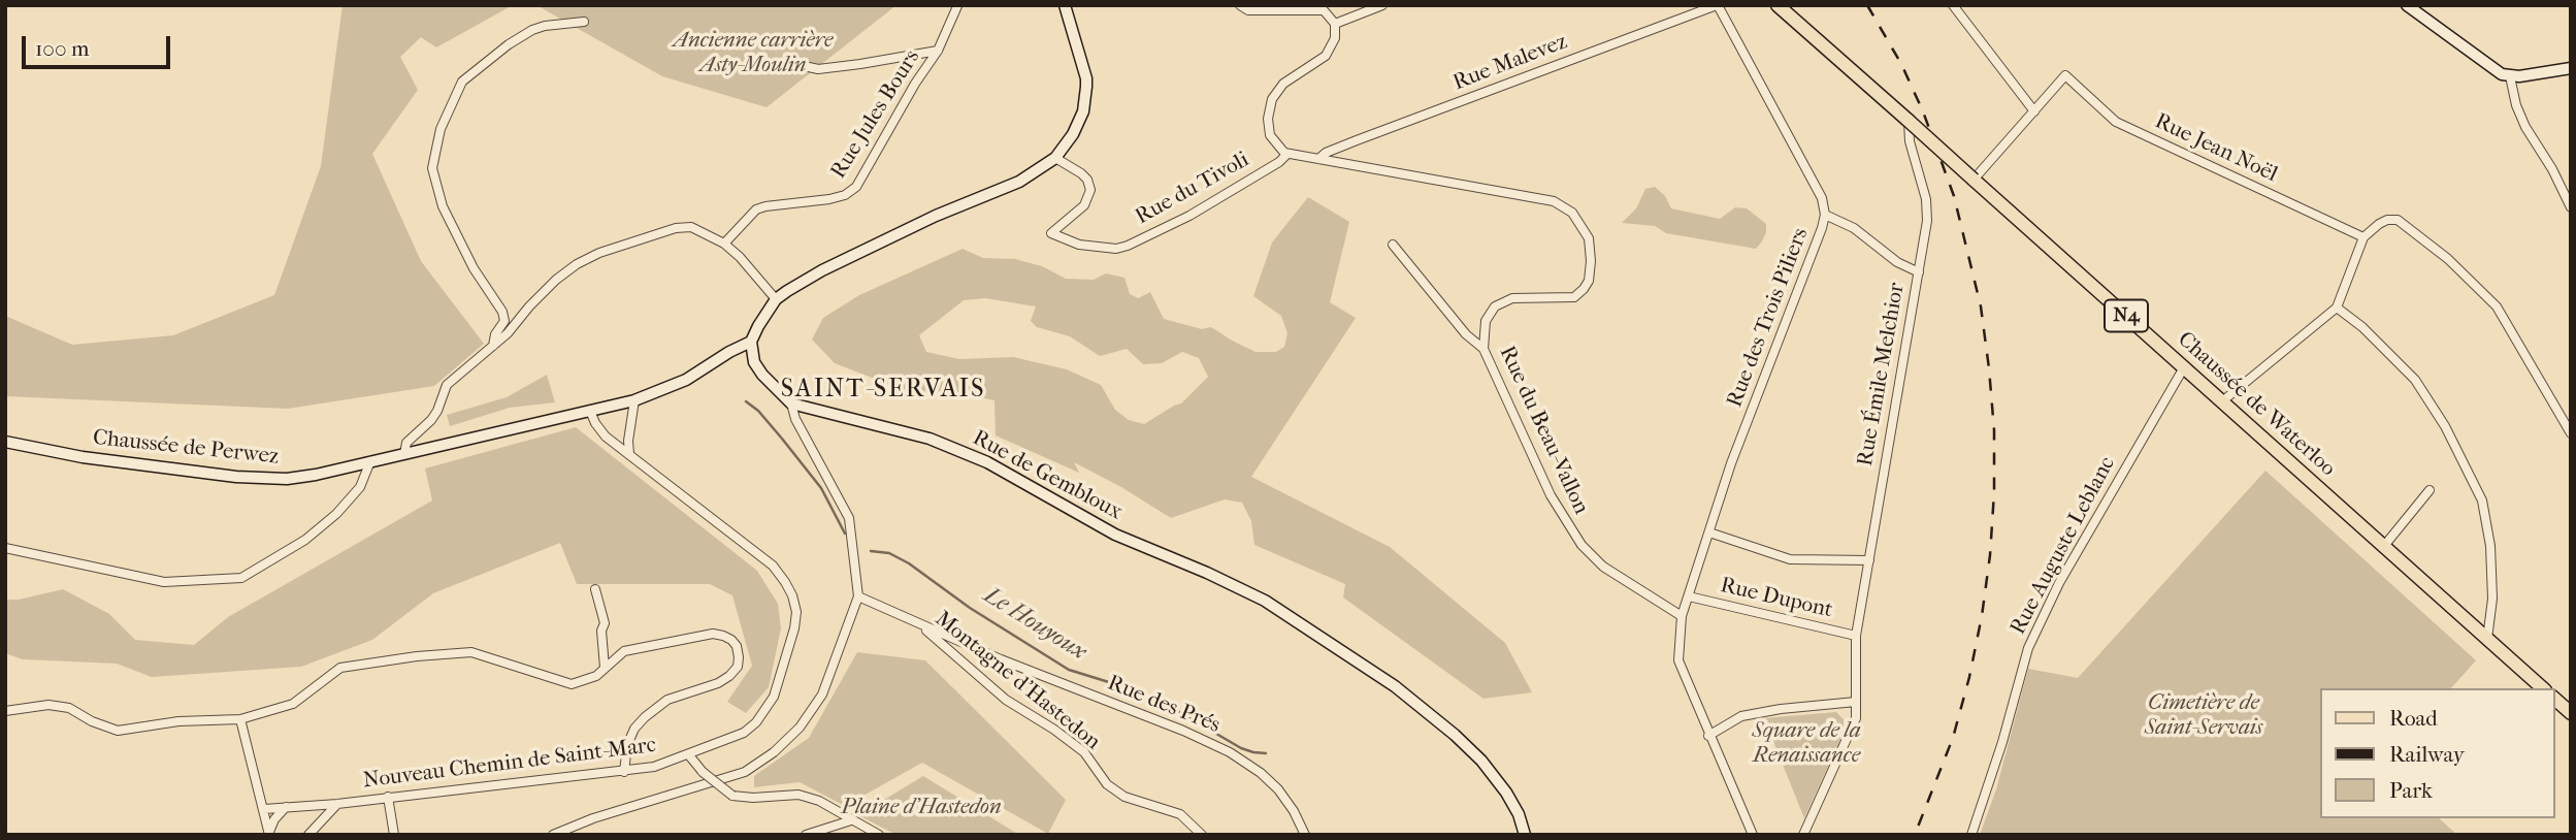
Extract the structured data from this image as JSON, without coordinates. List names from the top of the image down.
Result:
{
  "streets": {
    "main road": [
      "N4",
      "Chaussée de Waterloo",
      "Chaussée de Perwez",
      "Rue de Gembloux"
    ],
    "street": [
      "Rue Malevez",
      "Rue Jules Bours",
      "Rue Jean Noël",
      "Rue du Tivoli",
      "Rue des Trois Piliers",
      "Rue Émile Melchior",
      "Rue du Beau-Vallon",
      "Rue Auguste Leblanc",
      "Rue Dupont",
      "Montagne d'Hastedon",
      "Rue des Prés",
      "Nouveau Chemin de Saint-Marc"
    ]
  },
  "crossings": [
    ["Rue Malevez", "Rue des Trois Piliers"],
    ["Rue Malevez", "Rue du Beau-Vallon"],
    ["Rue du Tivoli", "Rue du Beau-Vallon"],
    ["Rue des Trois Piliers", "Rue du Beau-Vallon"],
    ["Rue des Trois Piliers", "Rue Dupont"],
    ["Rue Émile Melchior", "Chaussée de Waterloo"],
    ["Rue Émile Melchior", "Rue Dupont"],
    ["Chaussée de Waterloo", "Rue Auguste Leblanc"],
    ["Chaussée de Perwez", "Rue de Gembloux"],
    ["Chaussée de Perwez", "Nouveau Chemin de Saint-Marc"],
    ["Montagne d'Hastedon", "Rue des Prés"]
  ],
  "districts": ["SAINT-SERVAIS"],
  "water": ["Le Houyoux"],
  "parks": [
    "Ancienne carrière Asty-Moulin",
    "Cimetière de Saint-Servais",
    "Square de la Renaissance",
    "Plaine d'Hastedon"
  ],
  "legend": ["Road", "Railway", "Park"],
  "scale_bar": "100 m"
}
